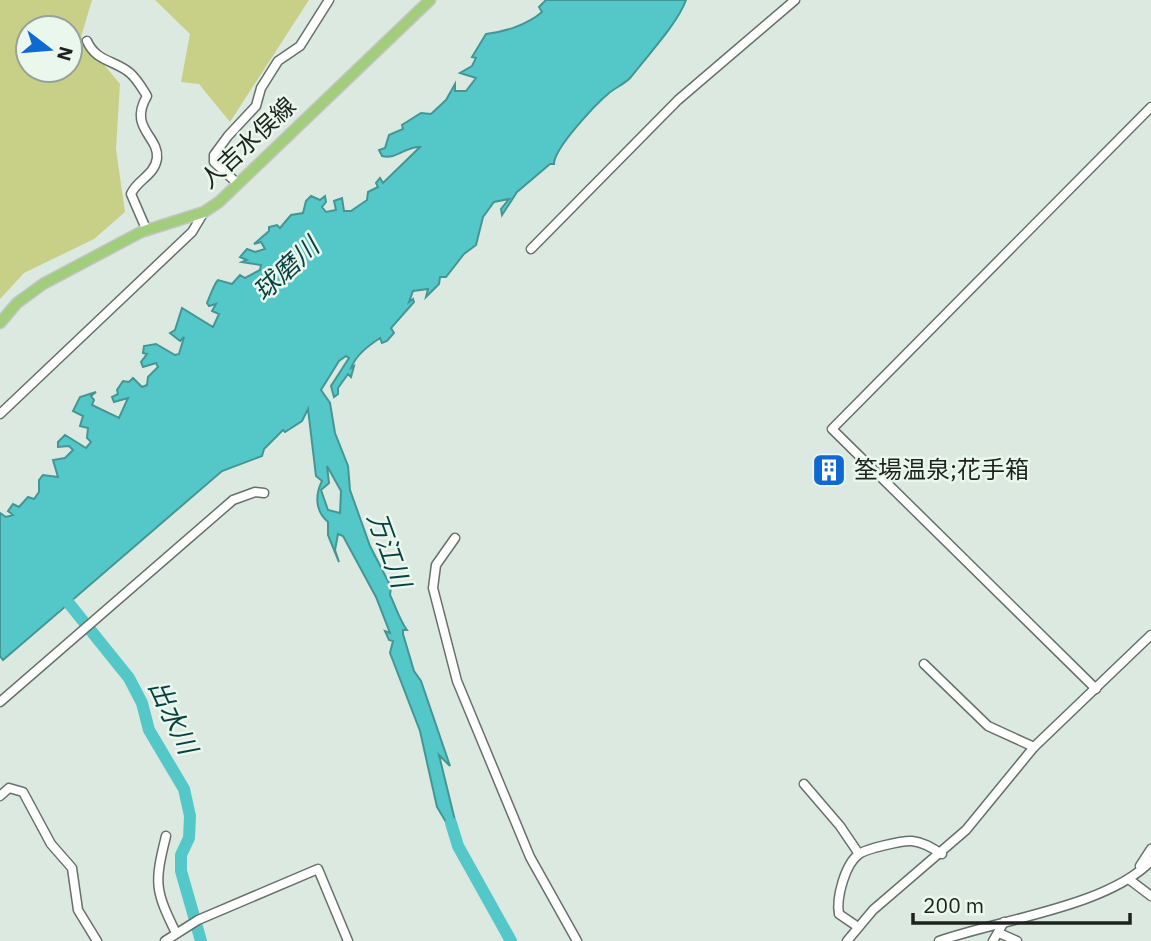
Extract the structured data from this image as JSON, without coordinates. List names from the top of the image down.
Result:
{
  "streets": {
    "main road": ["人吉水俣線"]
  },
  "water": ["球磨川", "万江川", "出水川"],
  "places": {
    "building": ["筌場温泉;花手箱"]
  },
  "scale_bar": "200 m",
  "north": "right"
}
